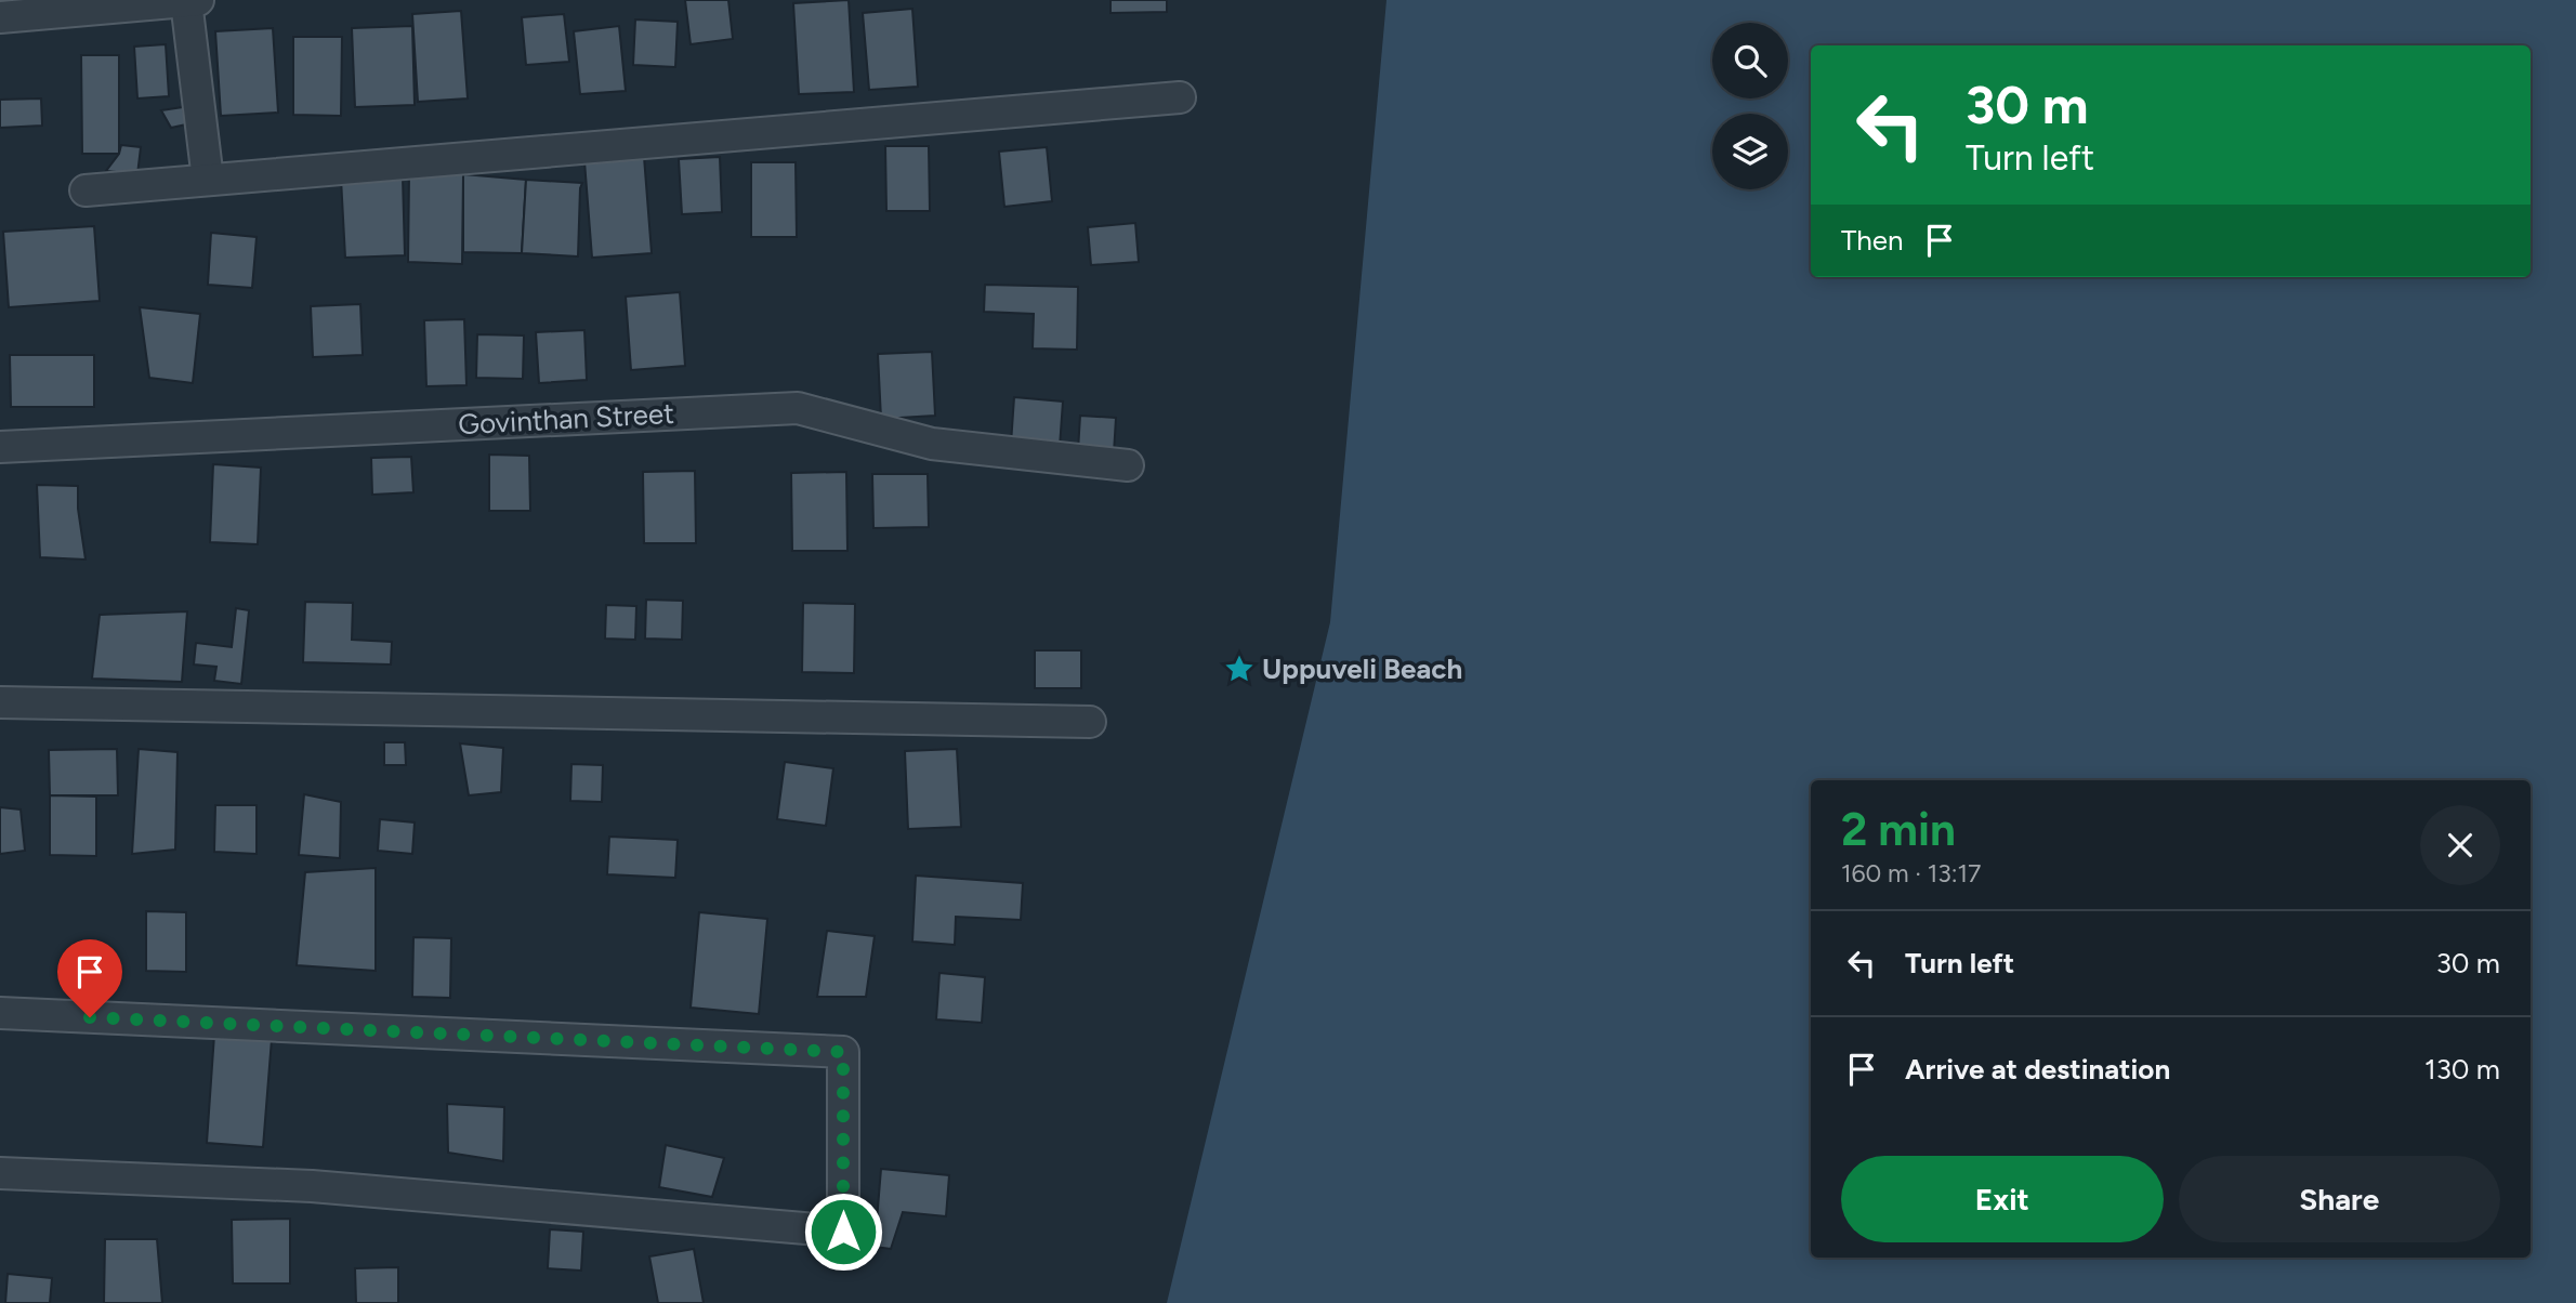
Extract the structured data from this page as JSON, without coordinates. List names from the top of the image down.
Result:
{
  "streets": {
    "street": ["Govinthan Street"]
  },
  "places": {
    "place": ["Uppuveli Beach"]
  },
  "page": {
    "turn": ["30 m", "Turn left"],
    "then": "Then",
    "heading": ["2 min", "160 m · 13:17"],
    "list": [
      {
        "name": "Turn left",
        "value": "30 m"
      },
      {
        "name": "Arrive at destination",
        "value": "130 m"
      }
    ],
    "buttons": ["Exit", "Share"]
  }
}
